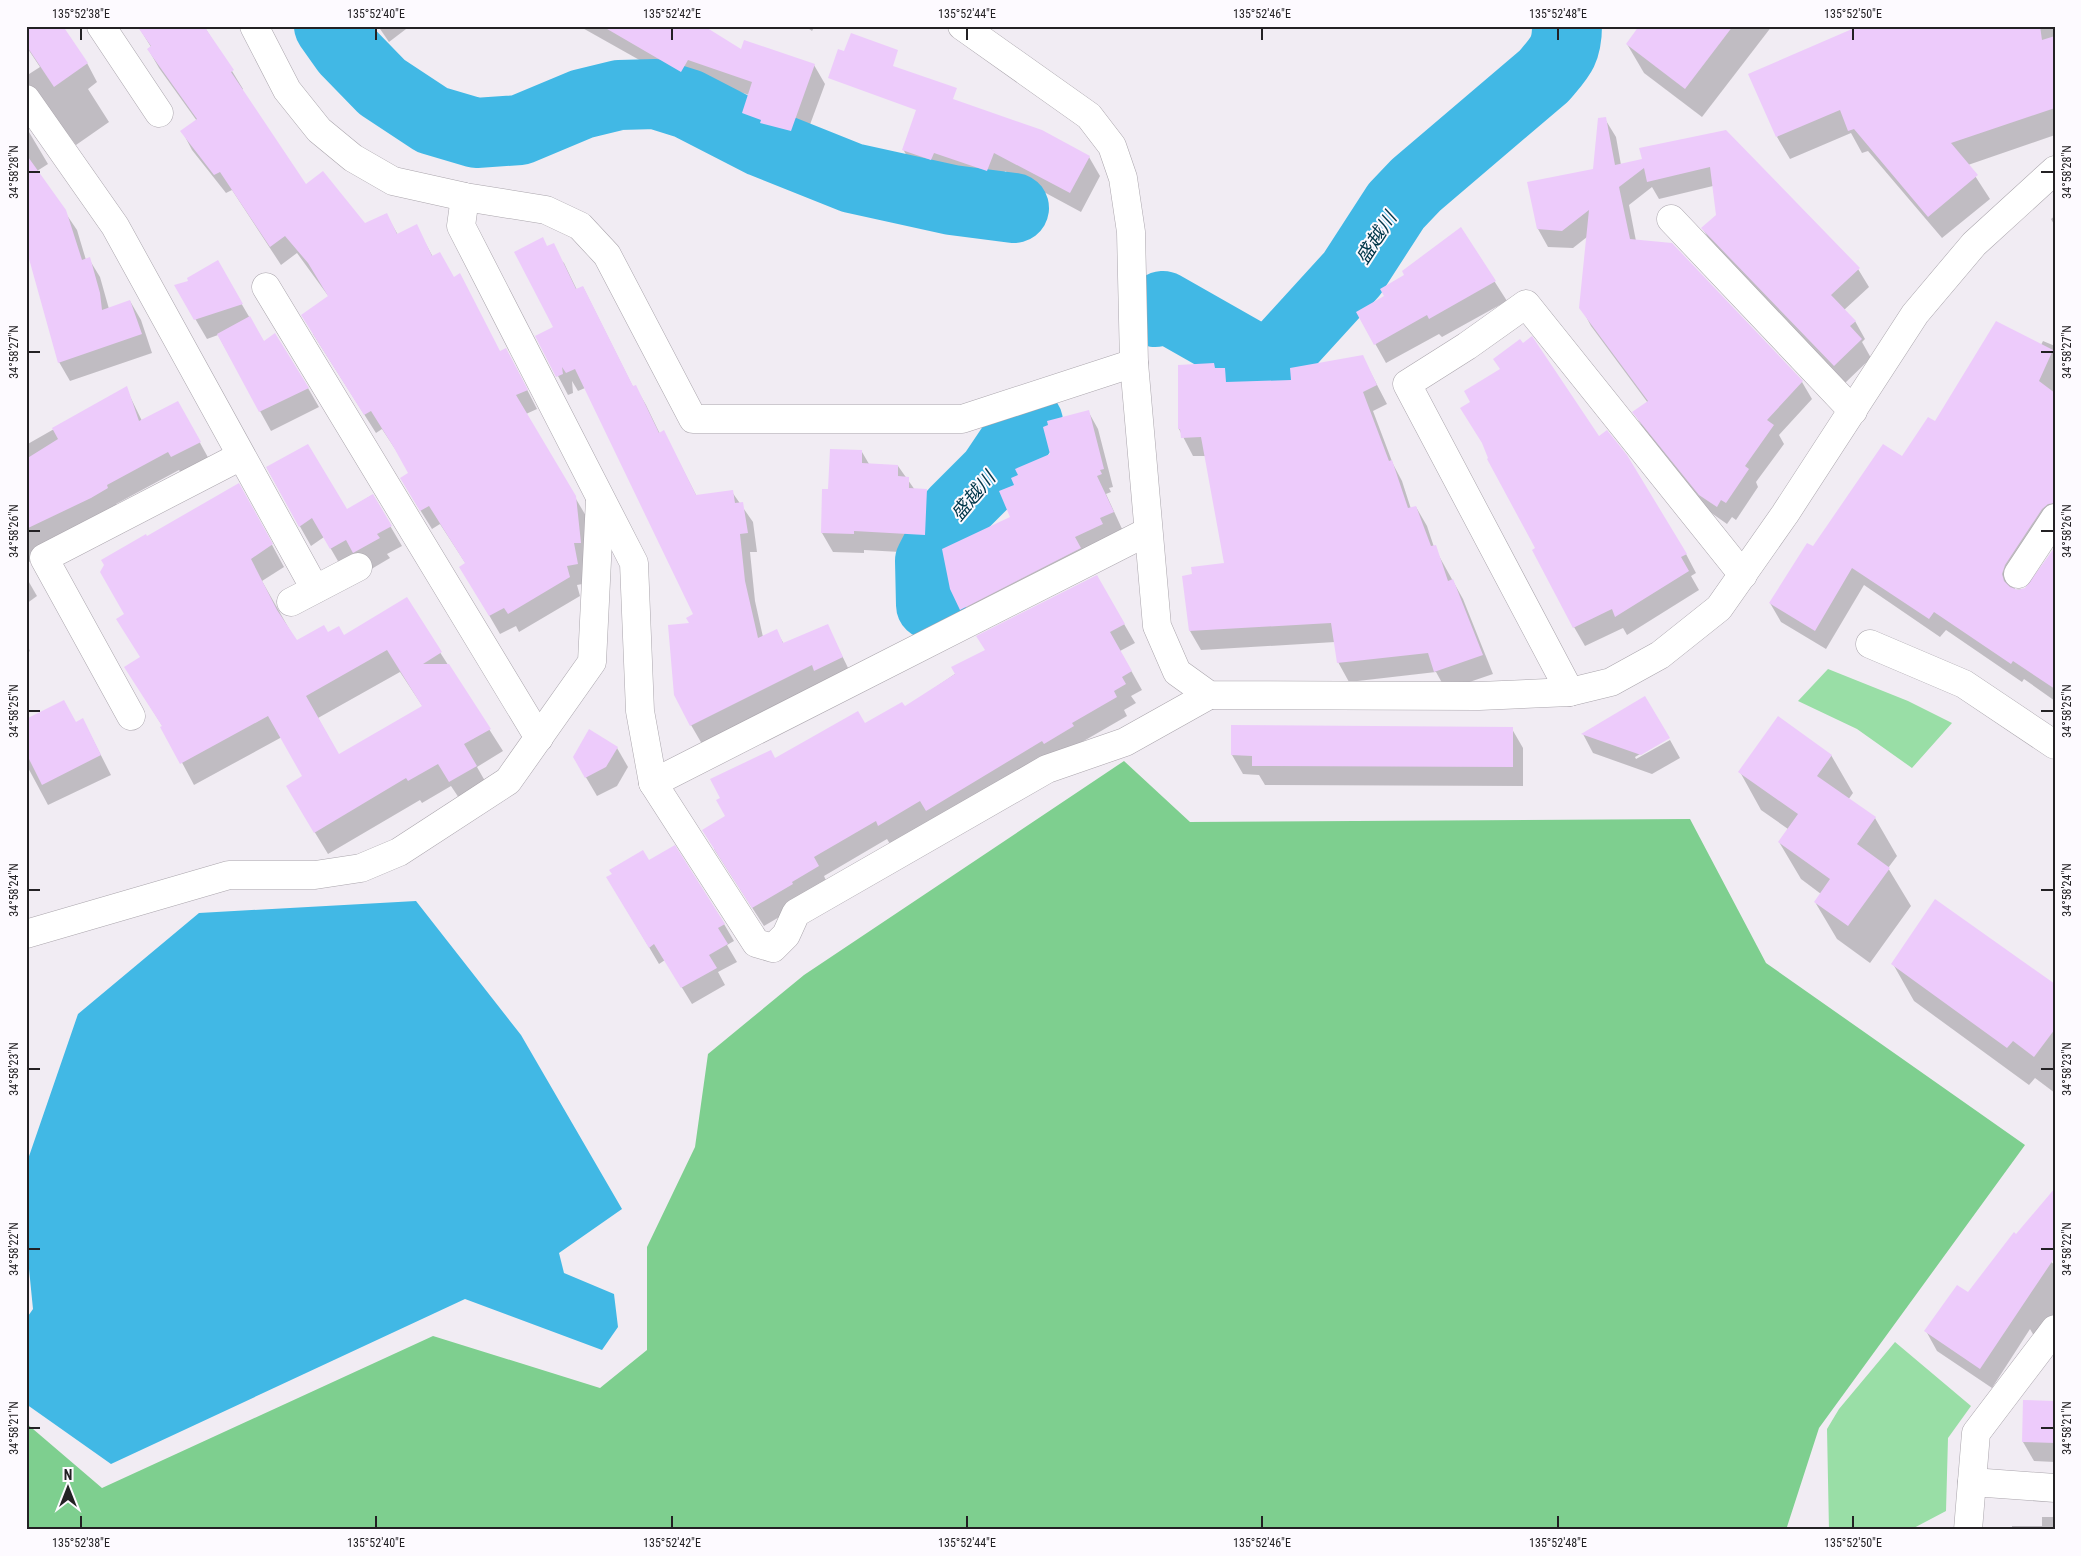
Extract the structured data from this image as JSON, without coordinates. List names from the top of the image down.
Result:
{
  "water": ["盛越川"],
  "north": "top",
  "coordinates": [
    "135°52'38\"E",
    "135°52'40\"E",
    "135°52'42\"E",
    "135°52'44\"E",
    "135°52'46\"E",
    "135°52'48\"E",
    "135°52'50\"E",
    "34°58'28\"N",
    "34°58'27\"N",
    "34°58'26\"N",
    "34°58'25\"N",
    "34°58'24\"N",
    "34°58'23\"N",
    "34°58'22\"N",
    "34°58'21\"N"
  ]
}
